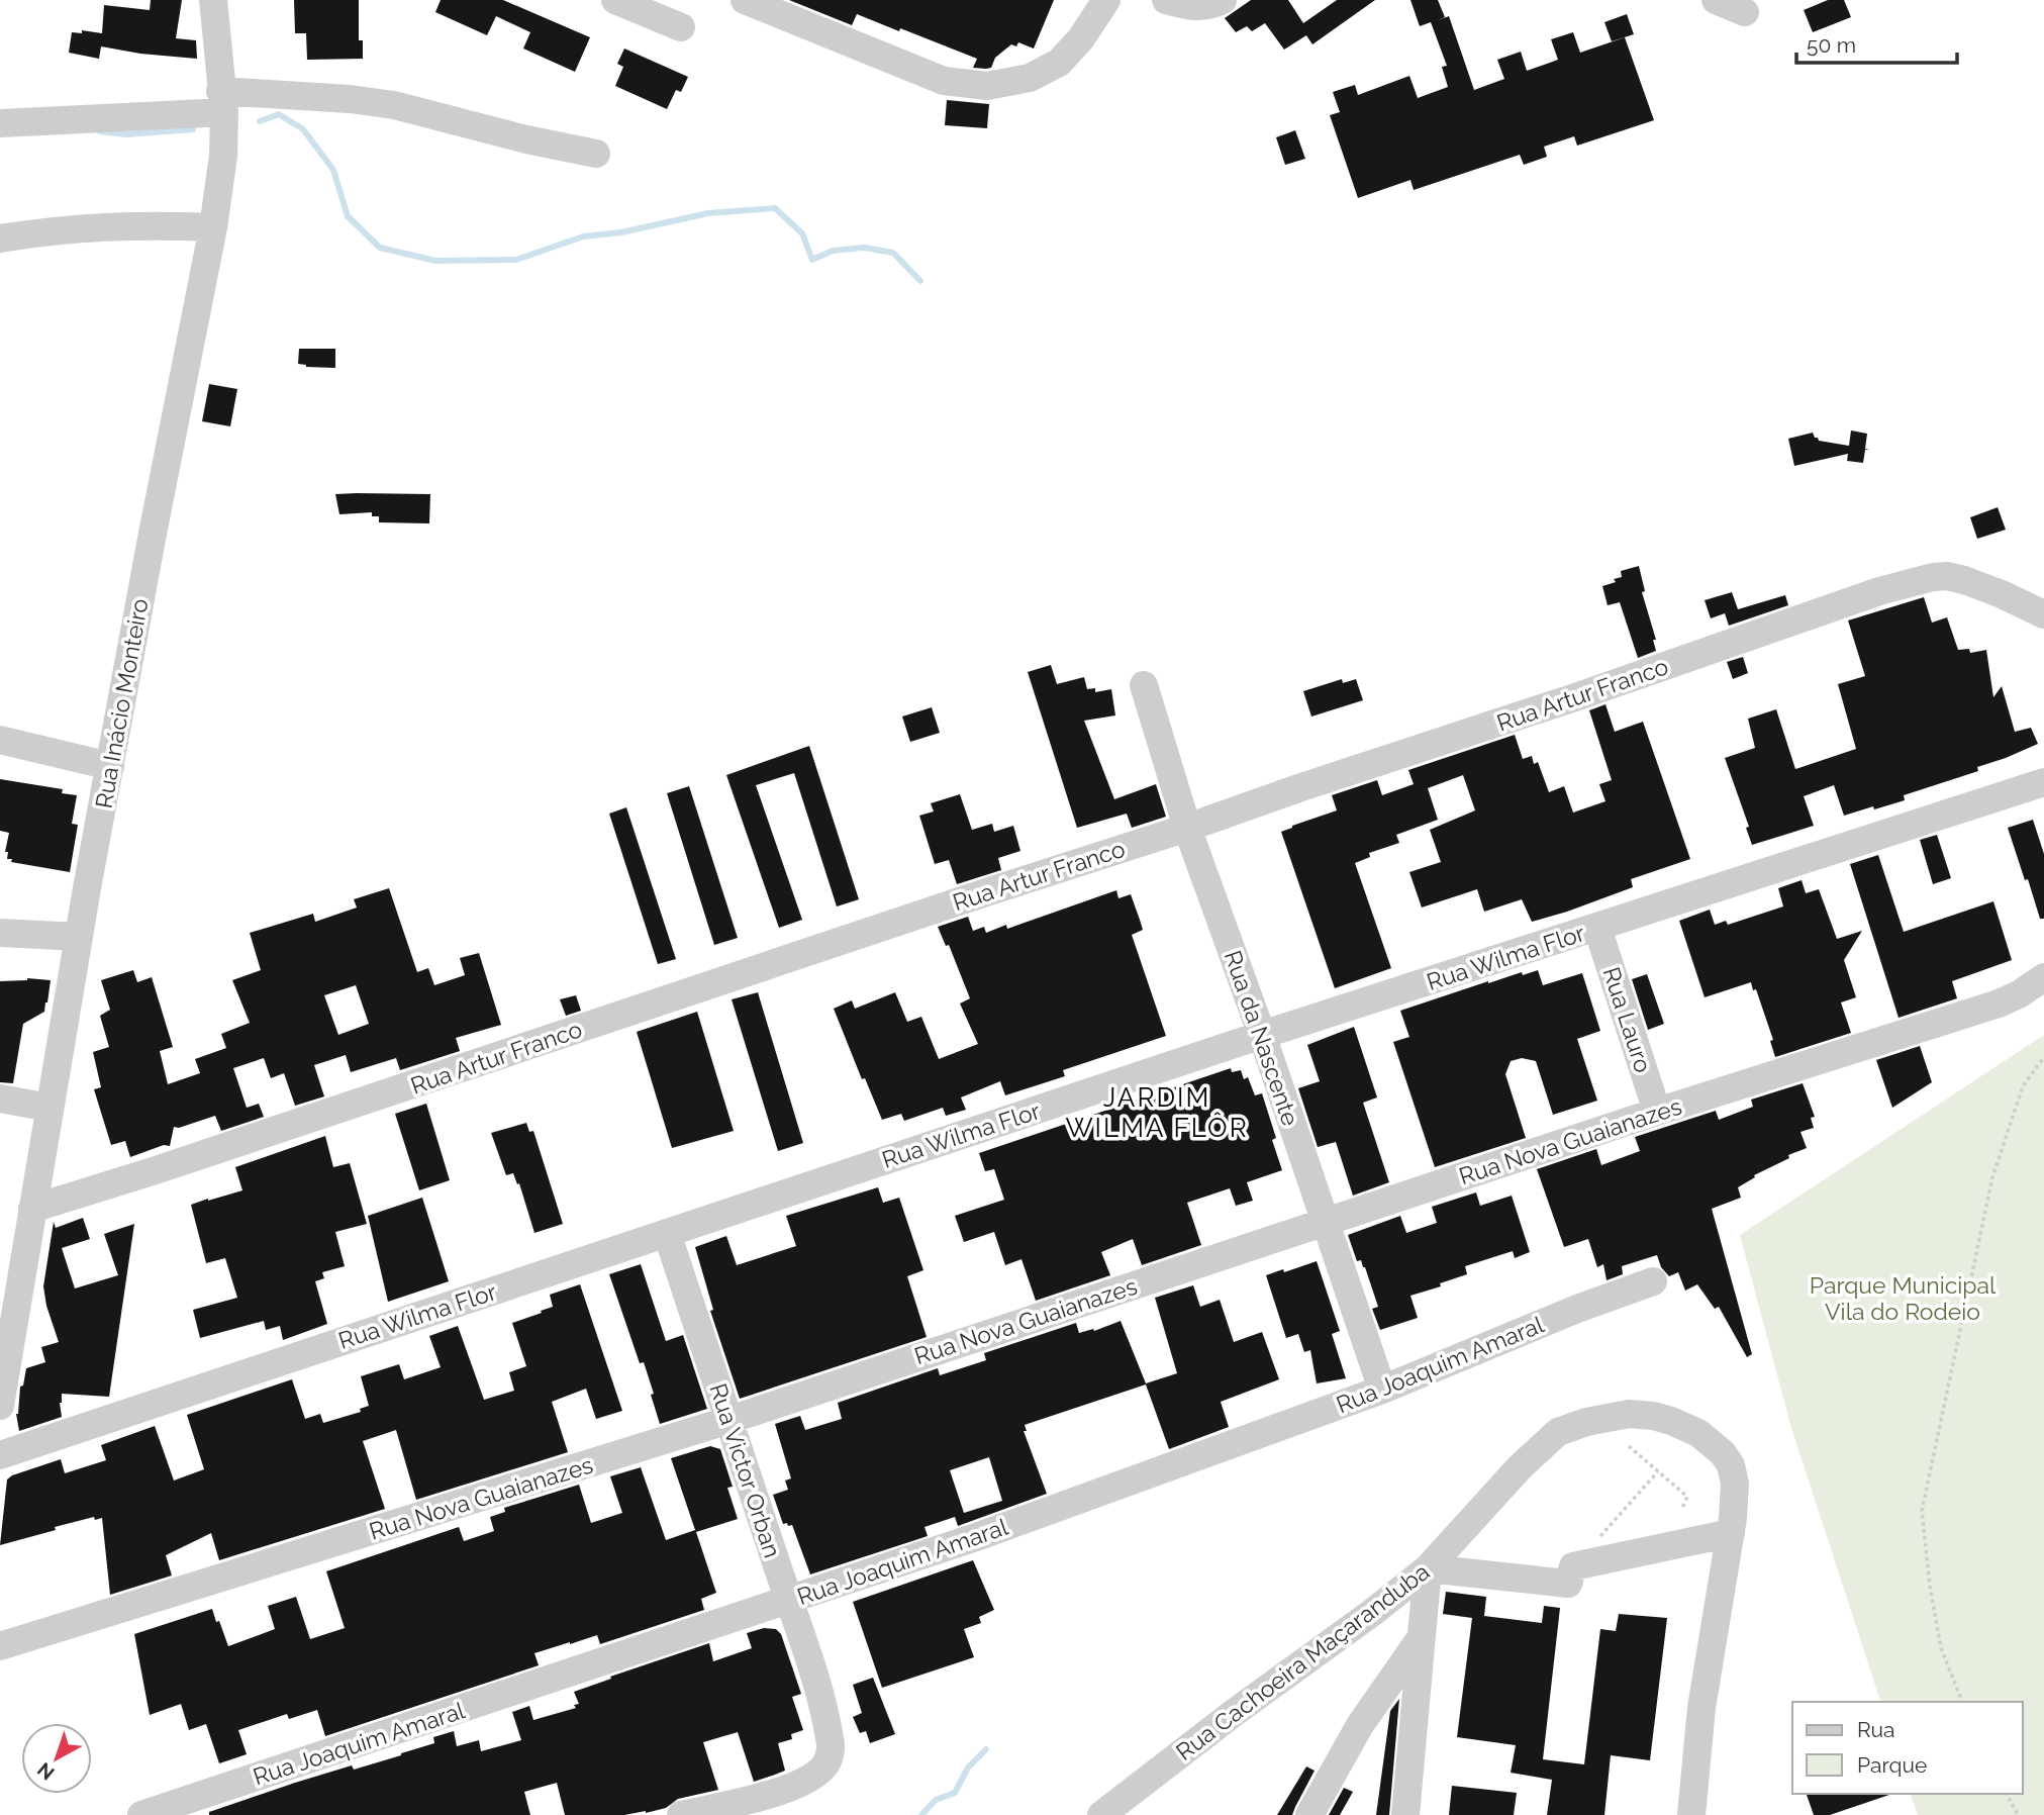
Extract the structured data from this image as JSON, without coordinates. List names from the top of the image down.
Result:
{
  "streets": {
    "street": [
      "Rua Artur Franco",
      "Rua Inácio Monteiro",
      "Rua Wilma Flor",
      "Rua Lauro",
      "Rua da Nascente",
      "Rua Nova Guaianazes",
      "Rua Joaquim Amaral",
      "Rua Victor Orban",
      "Rua Cachoeira Maçaranduba"
    ]
  },
  "crossings": [
    ["Rua Artur Franco", "Rua Inácio Monteiro"],
    ["Rua Artur Franco", "Rua da Nascente"],
    ["Rua Wilma Flor", "Rua Lauro"],
    ["Rua Wilma Flor", "Rua da Nascente"],
    ["Rua Wilma Flor", "Rua Victor Orban"],
    ["Rua Lauro", "Rua Nova Guaianazes"],
    ["Rua da Nascente", "Rua Nova Guaianazes"],
    ["Rua da Nascente", "Rua Joaquim Amaral"],
    ["Rua Nova Guaianazes", "Rua Victor Orban"],
    ["Rua Joaquim Amaral", "Rua Victor Orban"]
  ],
  "districts": ["JARDIM WILMA FLÔR"],
  "parks": ["Parque Municipal Vila do Rodeio"],
  "legend": ["Rua", "Parque"],
  "scale_bar": "50 m",
  "north": "bottom left"
}
